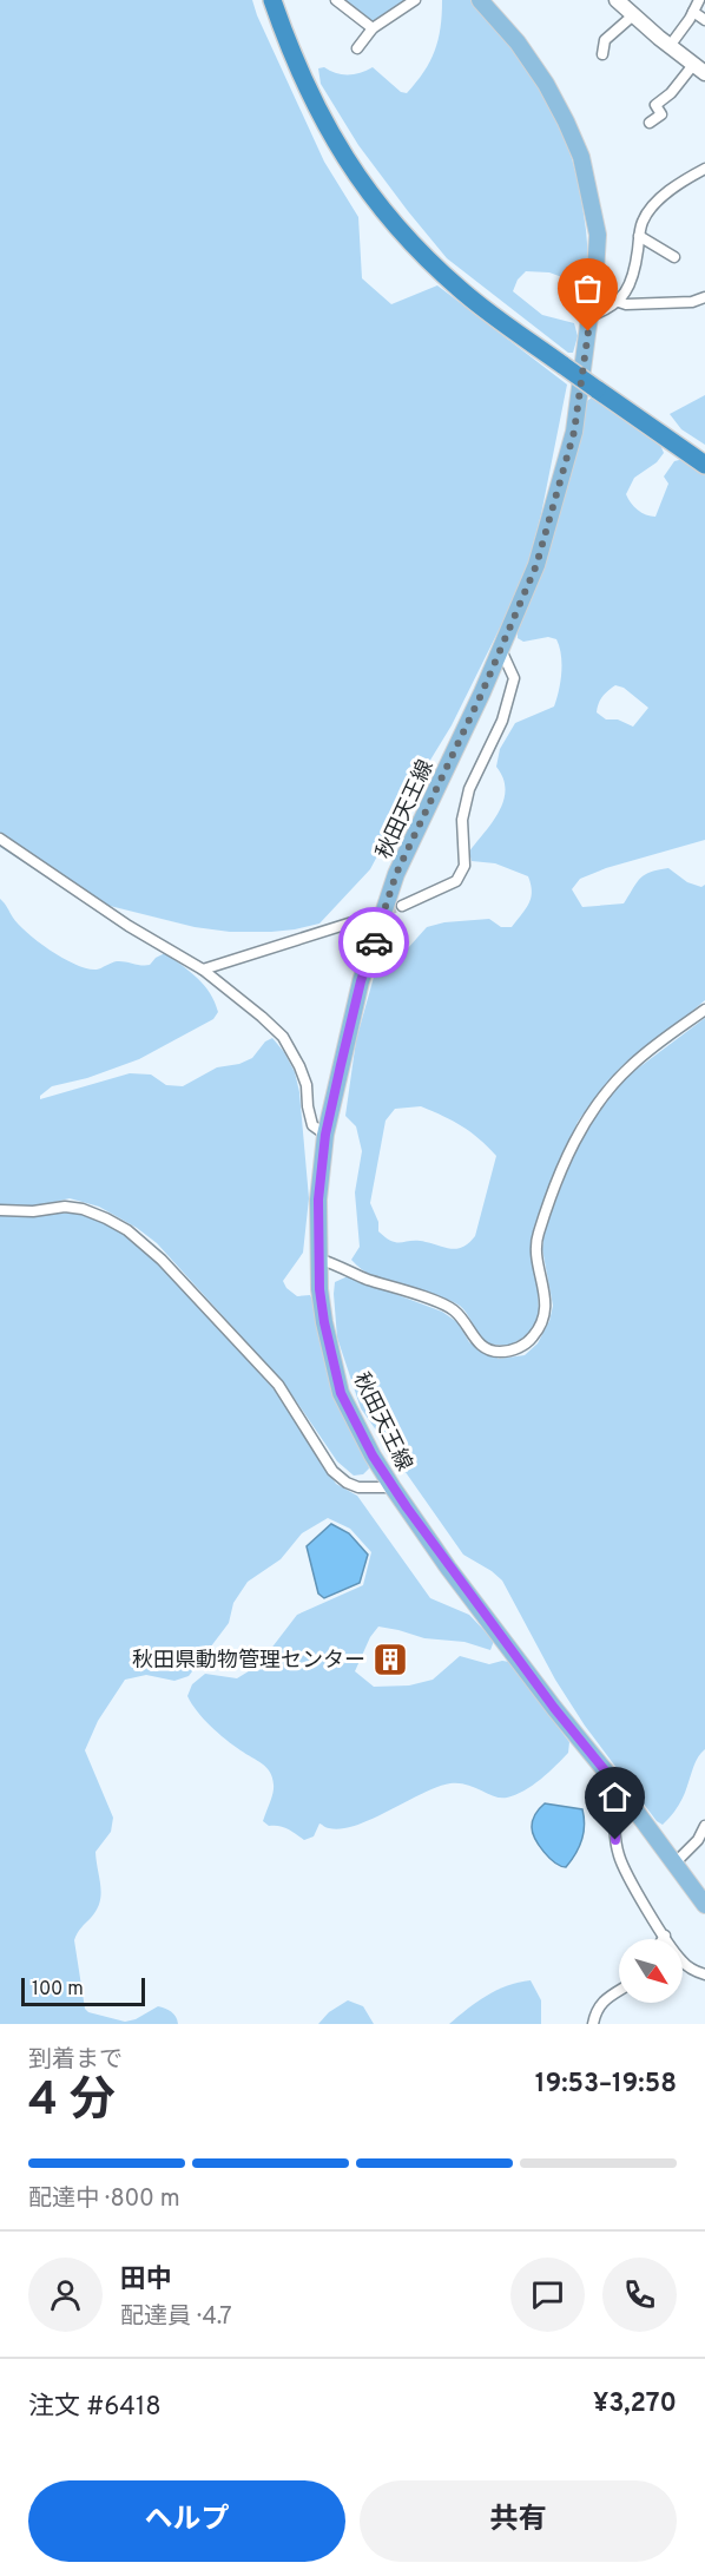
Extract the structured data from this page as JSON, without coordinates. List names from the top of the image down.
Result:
{
  "streets": {
    "main road": ["秋田天王線"]
  },
  "places": {
    "building": ["秋田県動物管理センター"]
  },
  "scale_bar": "100 m",
  "north": "bottom right",
  "page": {
    "scale": "100 m",
    "heading": ["4 分", "到着まで", "19:53–19:58"],
    "panel": [
      "田中",
      "配達員 · 4.7",
      "注文 #6418",
      "¥3,270"
    ],
    "bar": "配達中 · 800 m",
    "buttons": ["ヘルプ", "共有"]
  }
}
